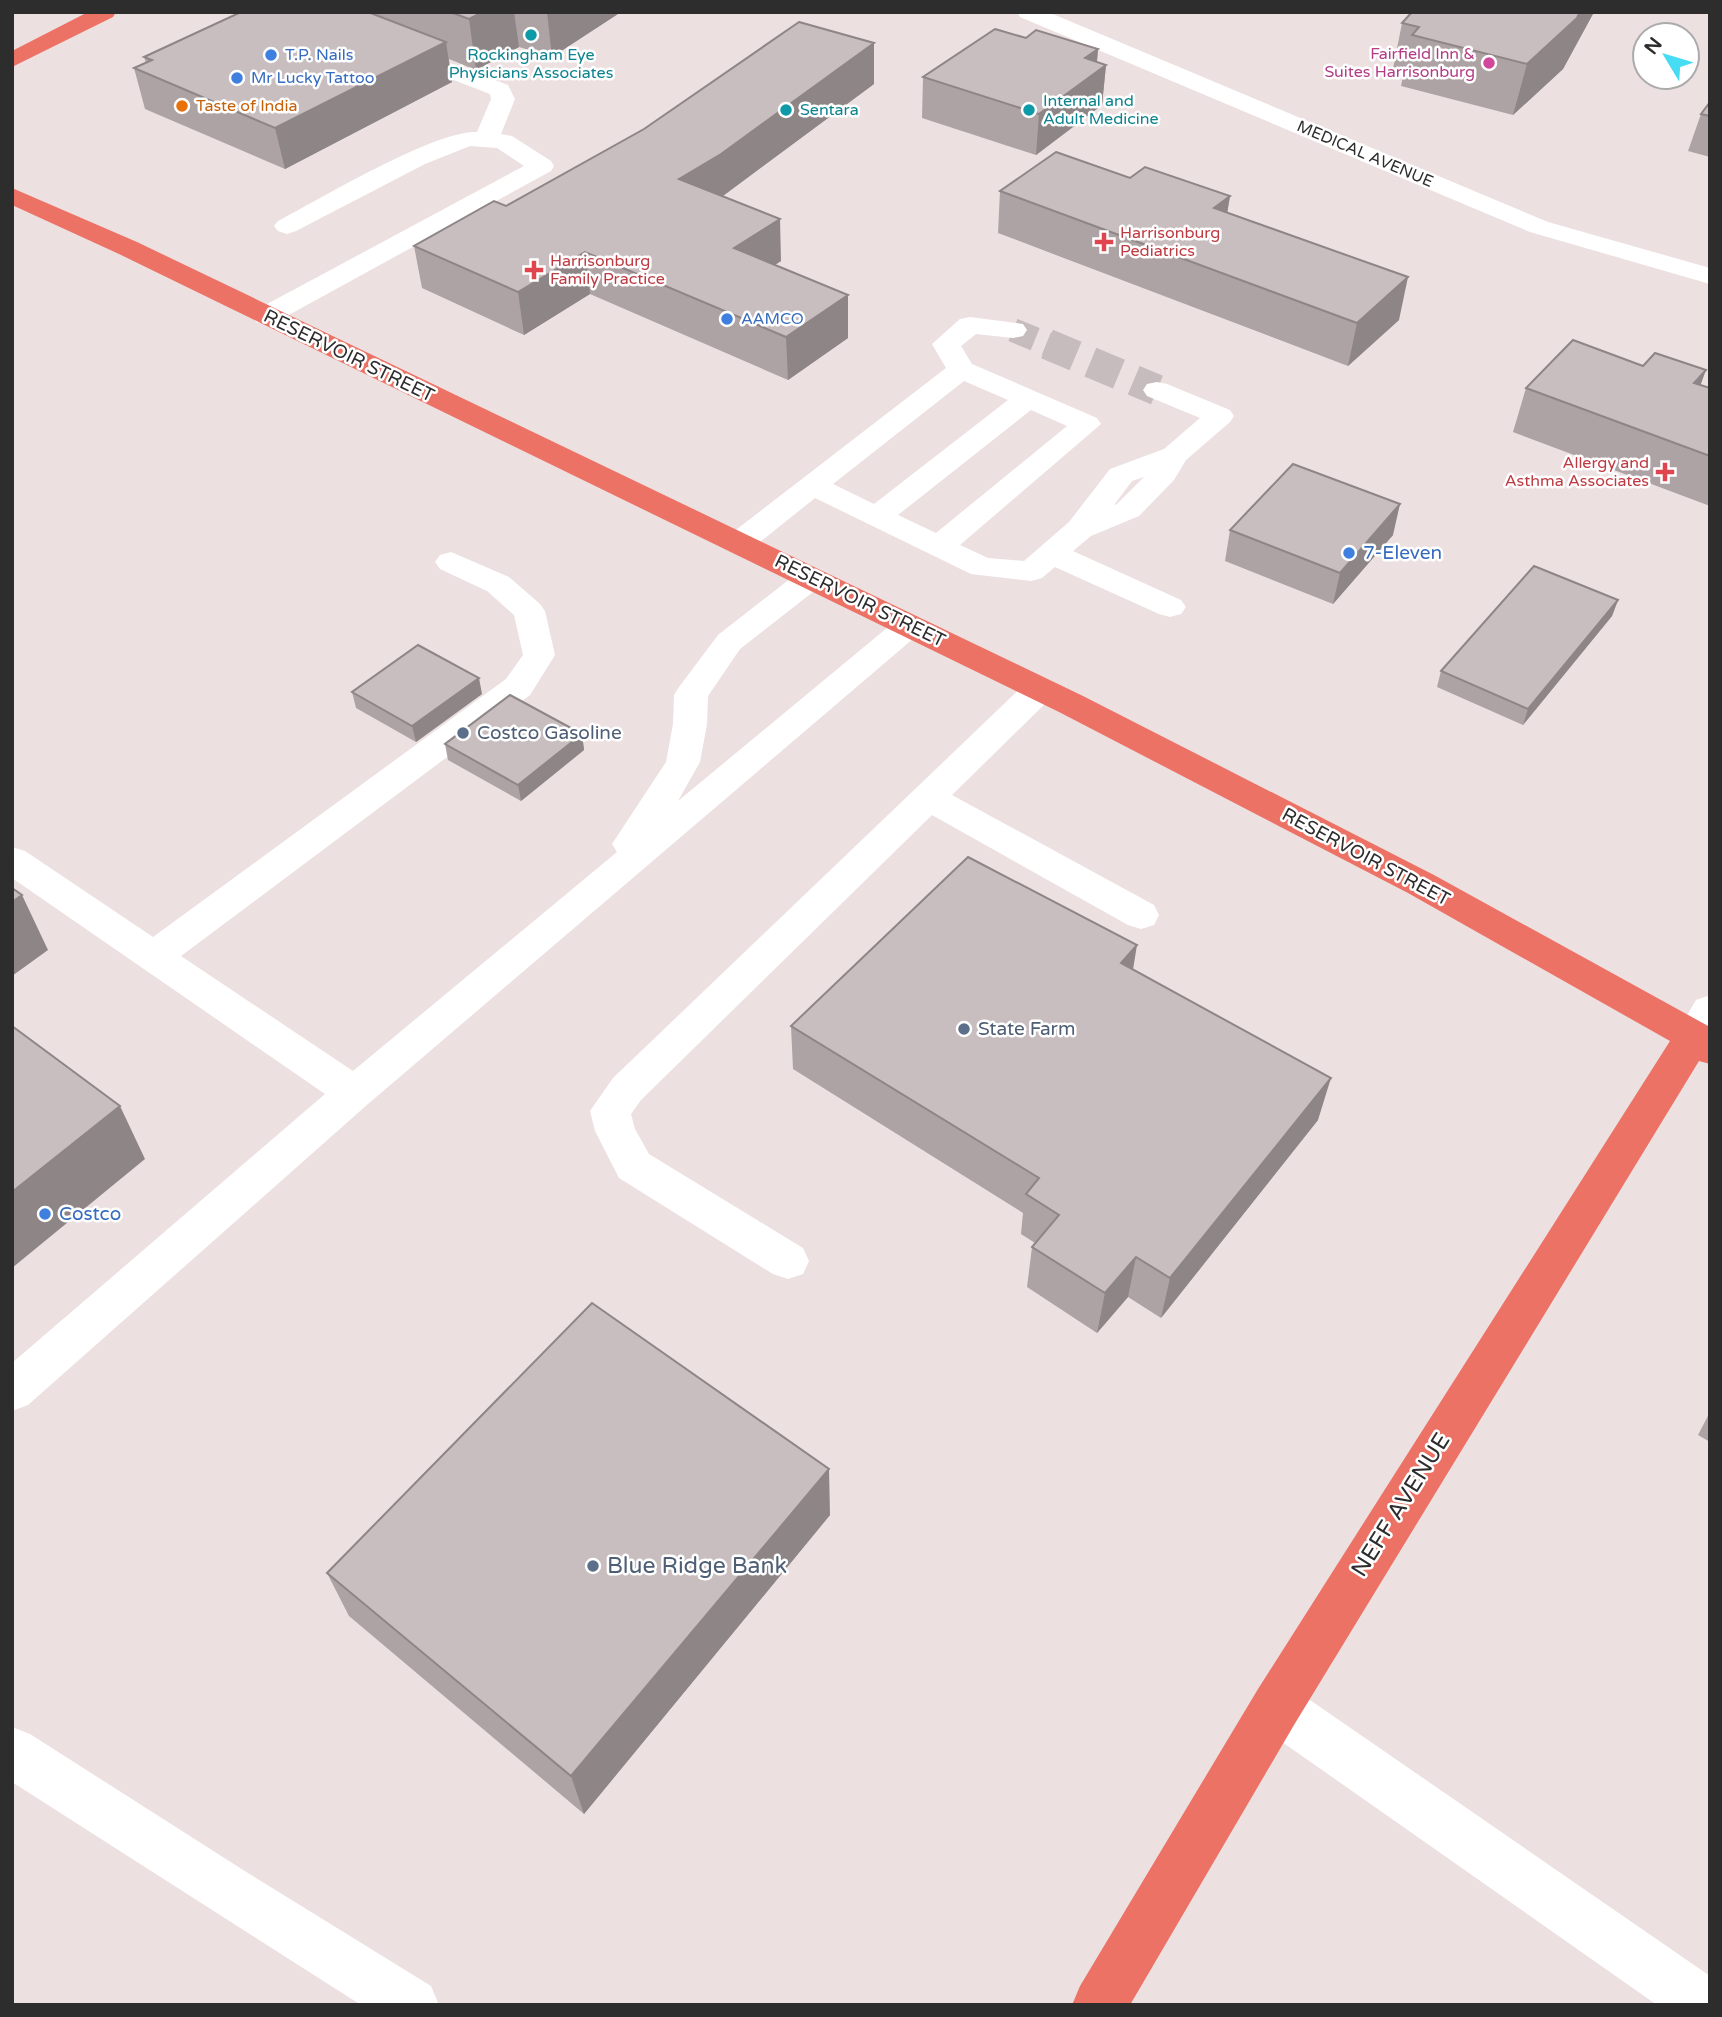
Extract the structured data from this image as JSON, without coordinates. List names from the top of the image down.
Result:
{
  "streets": {
    "main road": ["RESERVOIR STREET", "NEFF AVENUE"],
    "street": ["MEDICAL AVENUE"]
  },
  "crossings": [
    ["RESERVOIR STREET", "NEFF AVENUE"]
  ],
  "places": {
    "other": [
      "Rockingham Eye Physicians Associates",
      "T.P. Nails",
      "Fairfield Inn & Suites Harrisonburg",
      "Mr Lucky Tattoo",
      "Taste of India",
      "Sentara",
      "Internal and Adult Medicine",
      "AAMCO",
      "7-Eleven",
      "Costco Gasoline",
      "State Farm",
      "Costco",
      "Blue Ridge Bank"
    ],
    "health": ["Harrisonburg Pediatrics", "Harrisonburg Family Practice", "Allergy and Asthma Associates"]
  },
  "north": "top left"
}
